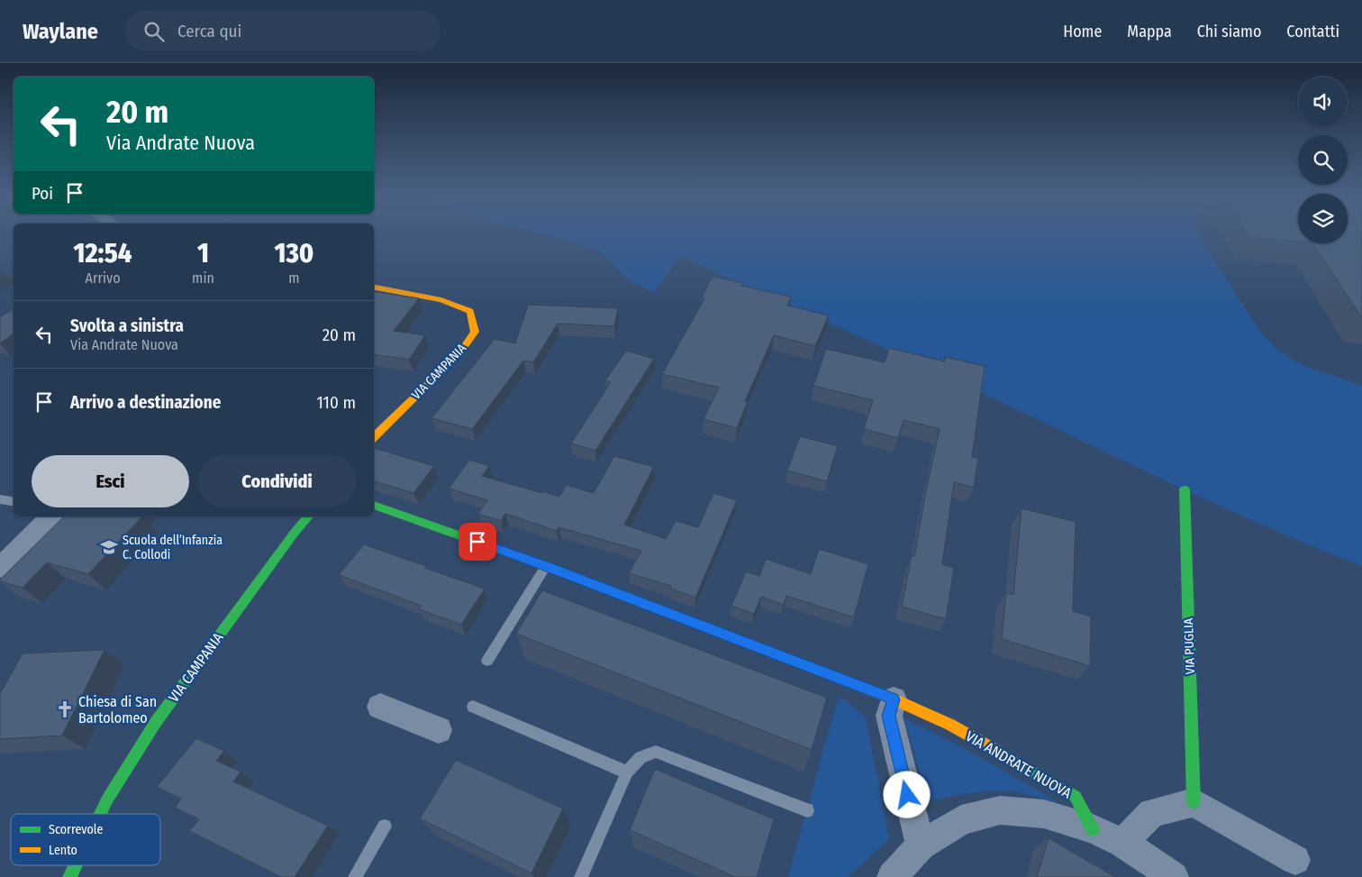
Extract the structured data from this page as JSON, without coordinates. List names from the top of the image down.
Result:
{
  "streets": {
    "street": ["VIA CAMPANIA", "VIA PUGLIA", "VIA ANDRATE NUOVA"]
  },
  "places": {
    "school or university": ["Scuola dell’Infanzia C. Collodi"],
    "church": ["Chiesa di San Bartolomeo"]
  },
  "legend": ["Scorrevole", "Lento"],
  "page": {
    "header": "Waylane",
    "search": "Cerca qui",
    "nav": [
      "Home",
      "Mappa",
      "Chi siamo",
      "Contatti"
    ],
    "turn": ["20 m", "Via Andrate Nuova"],
    "then": "Poi",
    "eta": [
      "12:54",
      "Arrivo",
      "1",
      "min",
      "130",
      "m"
    ],
    "list": [
      {
        "name": "Svolta a sinistra",
        "note": "Via Andrate Nuova",
        "value": "20 m"
      },
      {
        "name": "Arrivo a destinazione",
        "value": "110 m"
      }
    ],
    "buttons": ["Esci", "Condividi"]
  }
}
